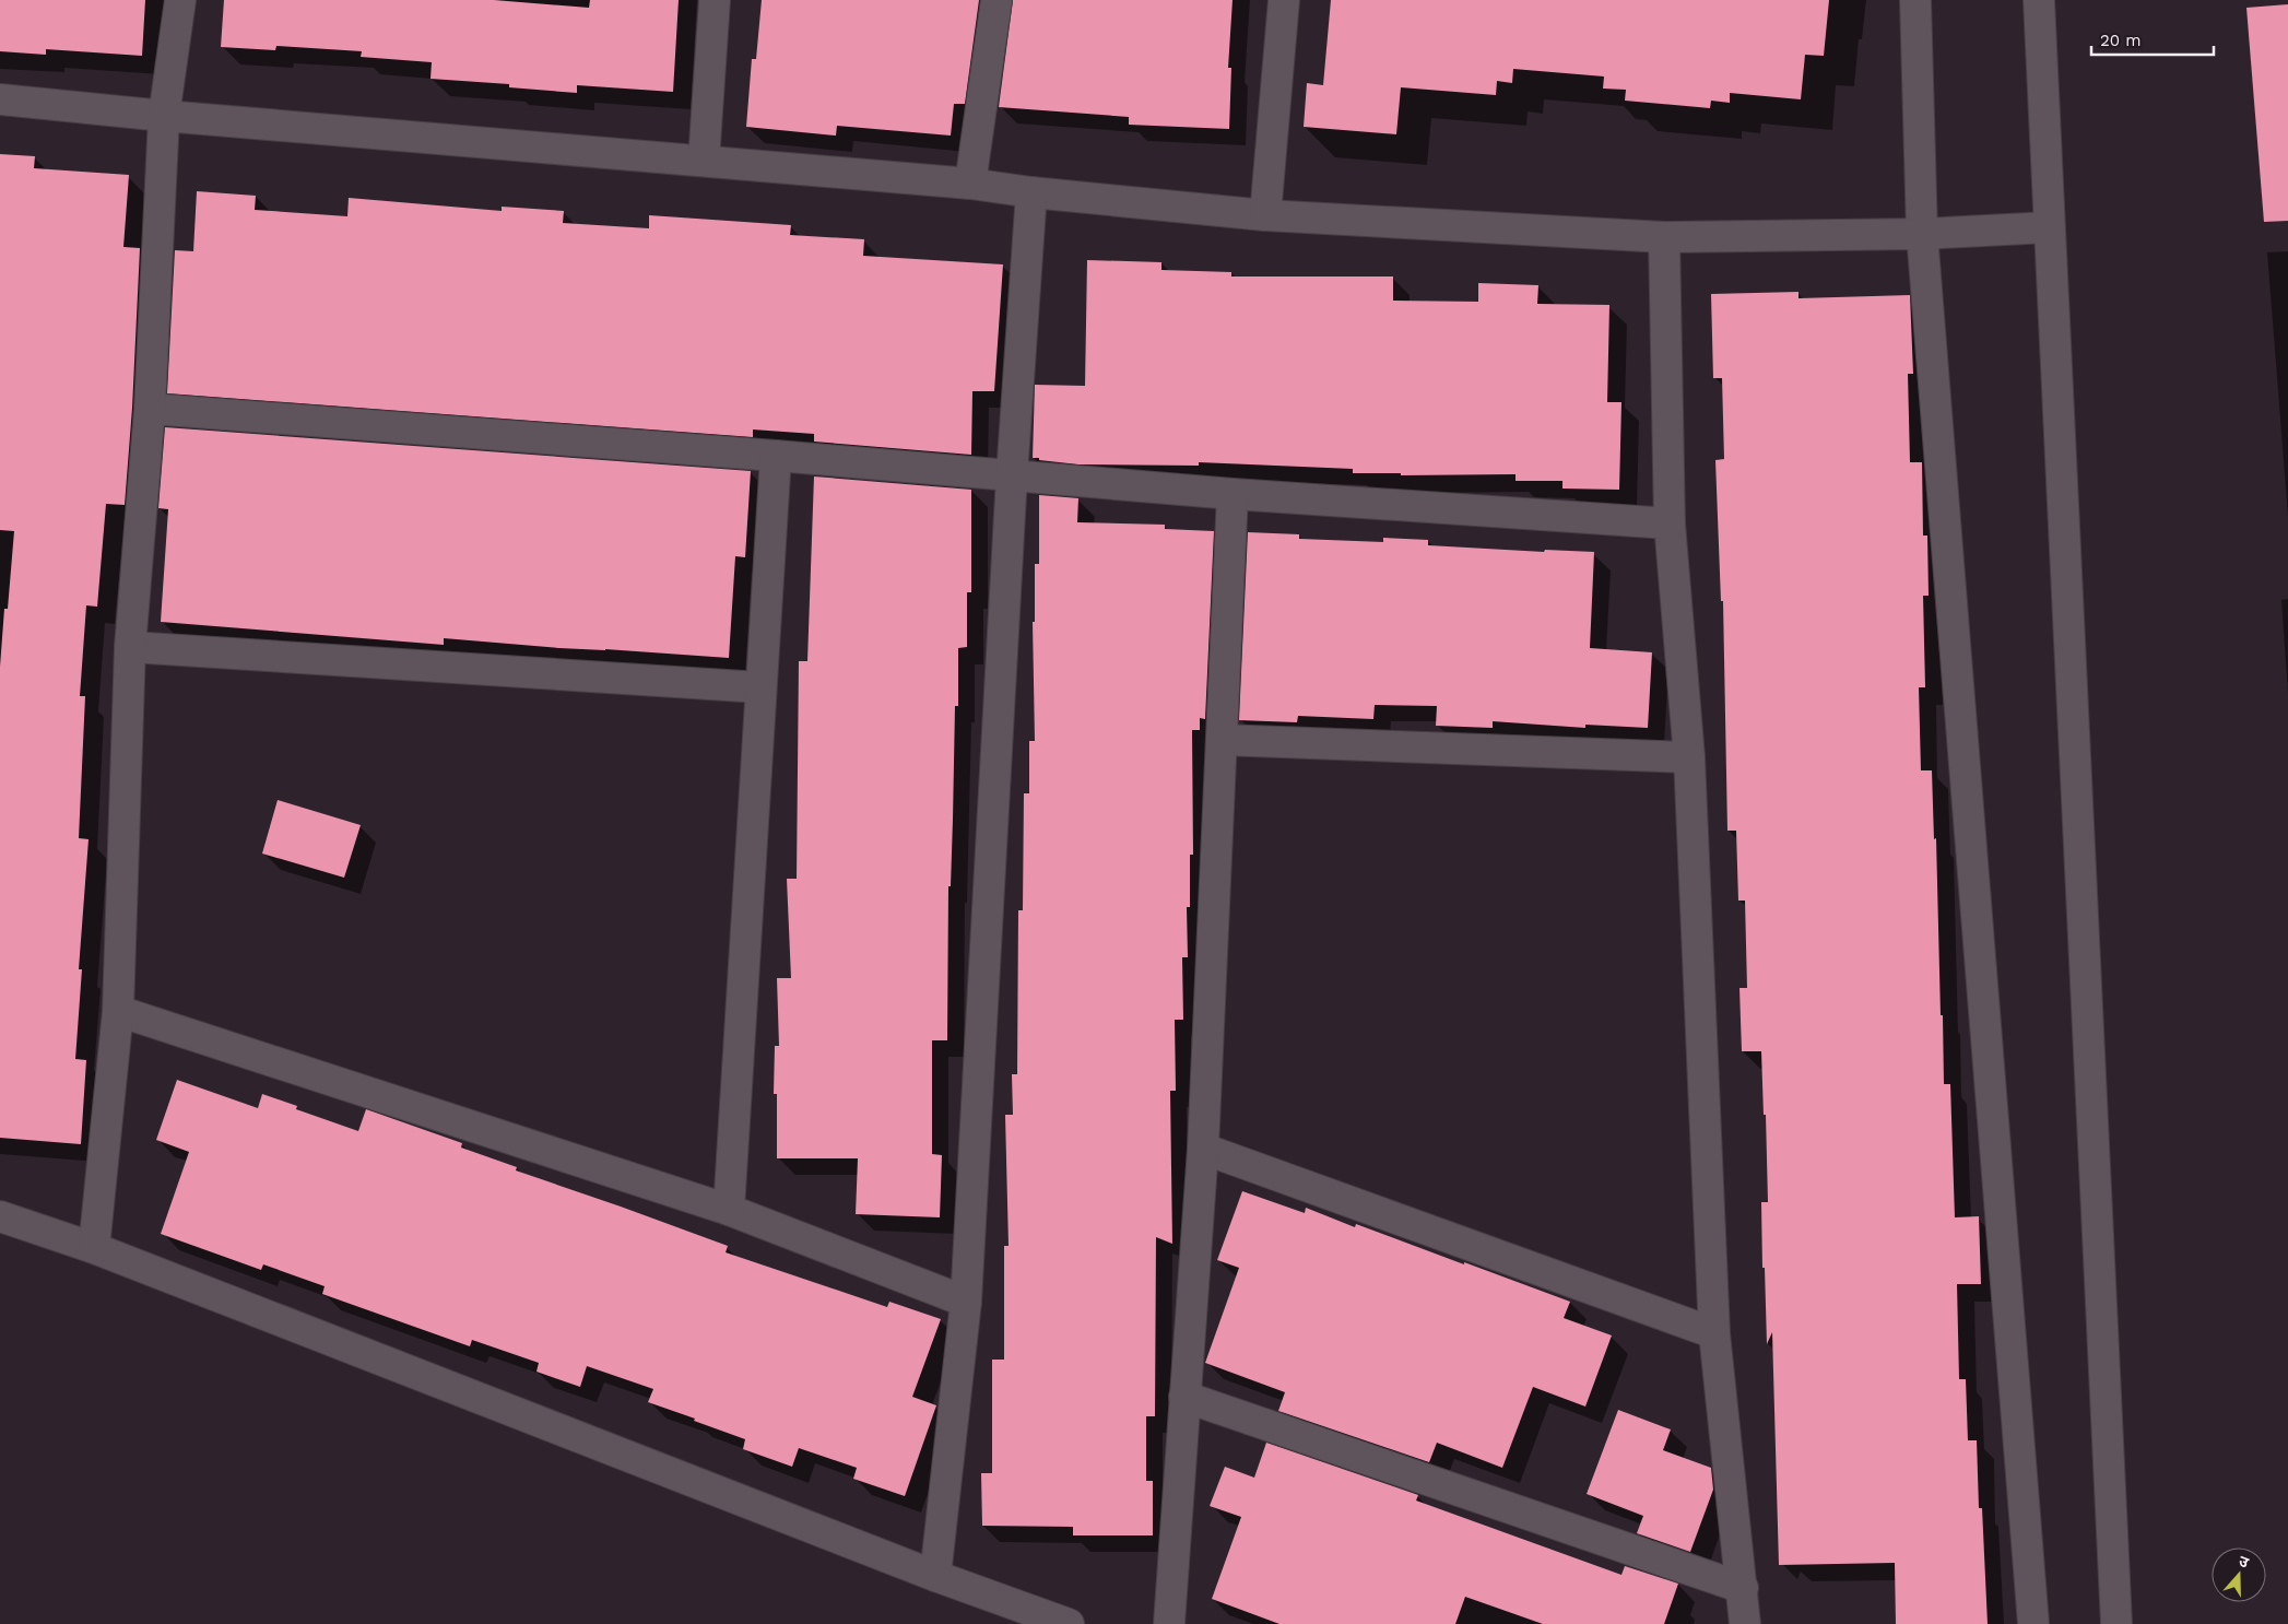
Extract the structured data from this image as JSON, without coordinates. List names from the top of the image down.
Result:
{
  "scale_bar": "20 m",
  "north": "top"
}
